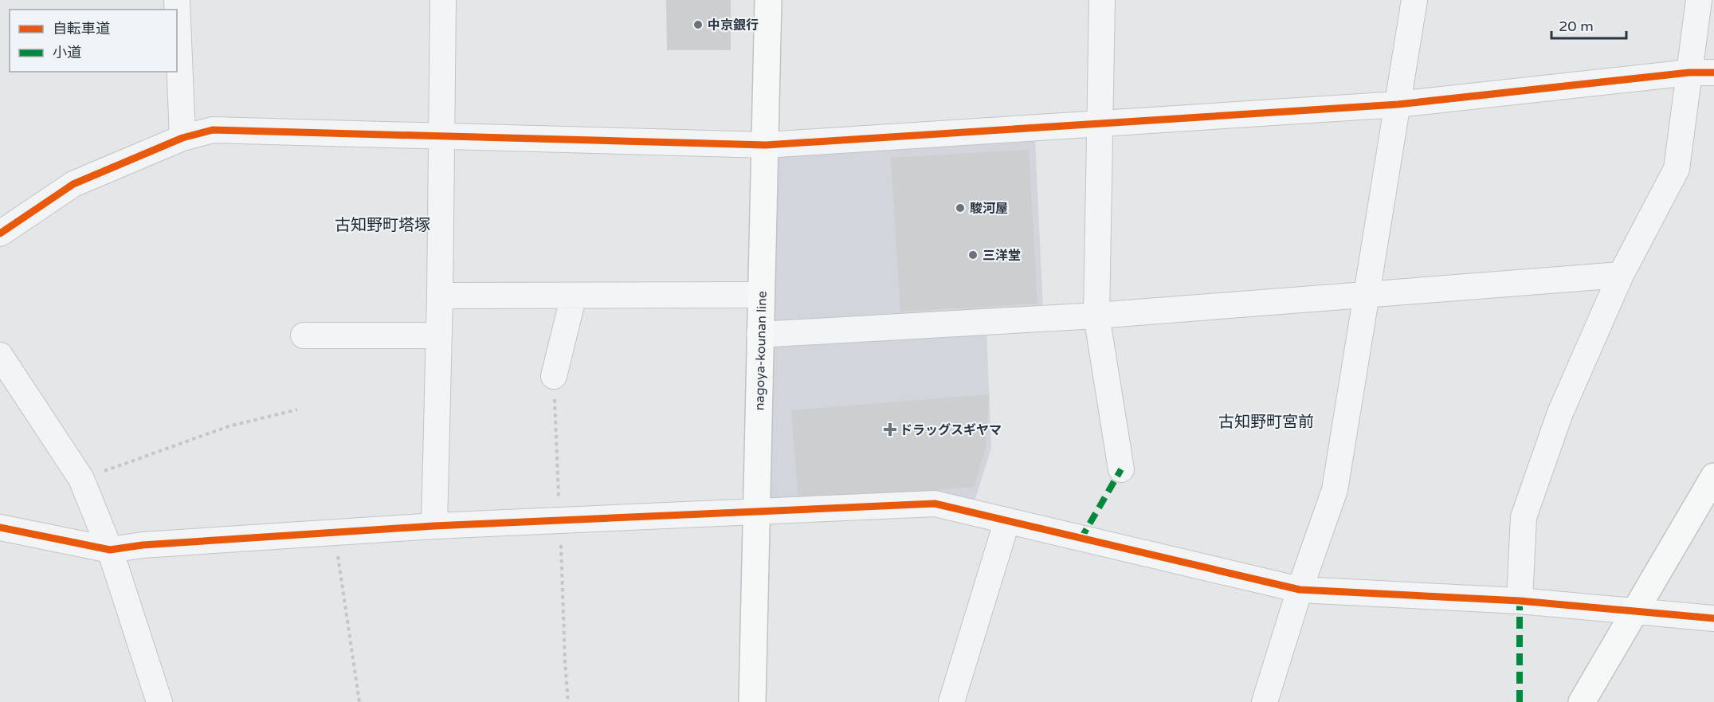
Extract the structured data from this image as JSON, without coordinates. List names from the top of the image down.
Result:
{
  "streets": {
    "main road": ["nagoya-kounan line"]
  },
  "districts": ["古知野町塔塚", "古知野町宮前"],
  "places": {
    "other": ["中京銀行", "駿河屋", "三洋堂"],
    "health": ["ドラッグスギヤマ"]
  },
  "legend": ["自転車道", "小道"],
  "scale_bar": "20 m"
}
